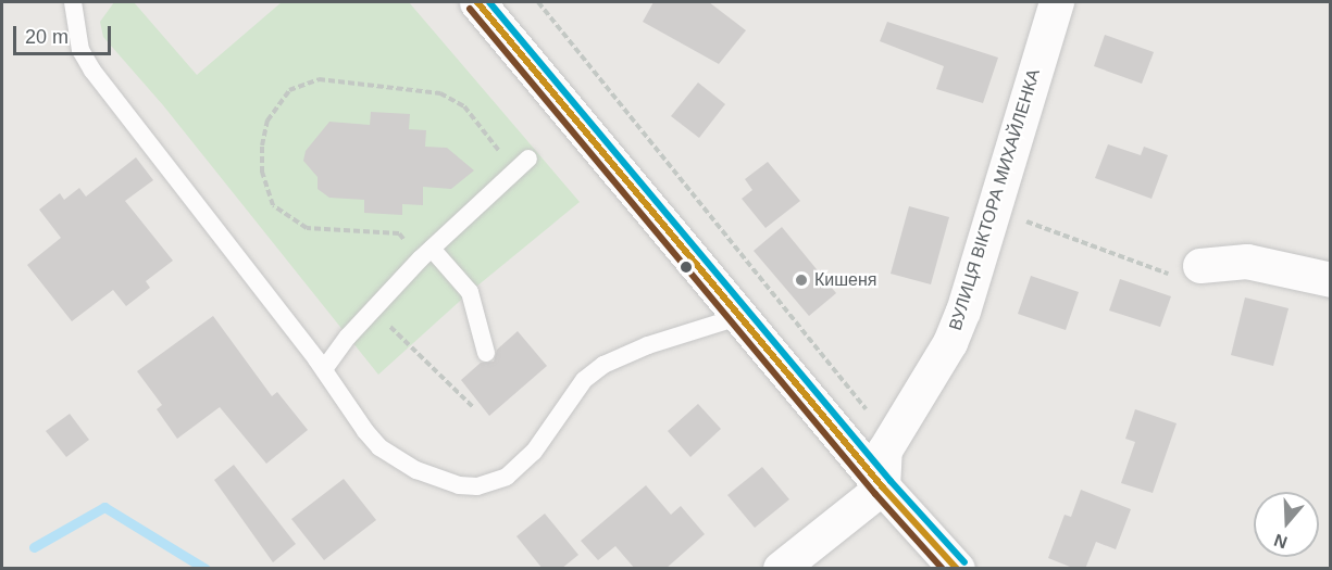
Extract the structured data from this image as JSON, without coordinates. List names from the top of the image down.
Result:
{
  "streets": {
    "street": ["ВУЛИЦЯ ВІКТОРА МИХАЙЛЕНКА"]
  },
  "places": ["Кишеня"],
  "scale_bar": "20 m",
  "north": "bottom"
}
